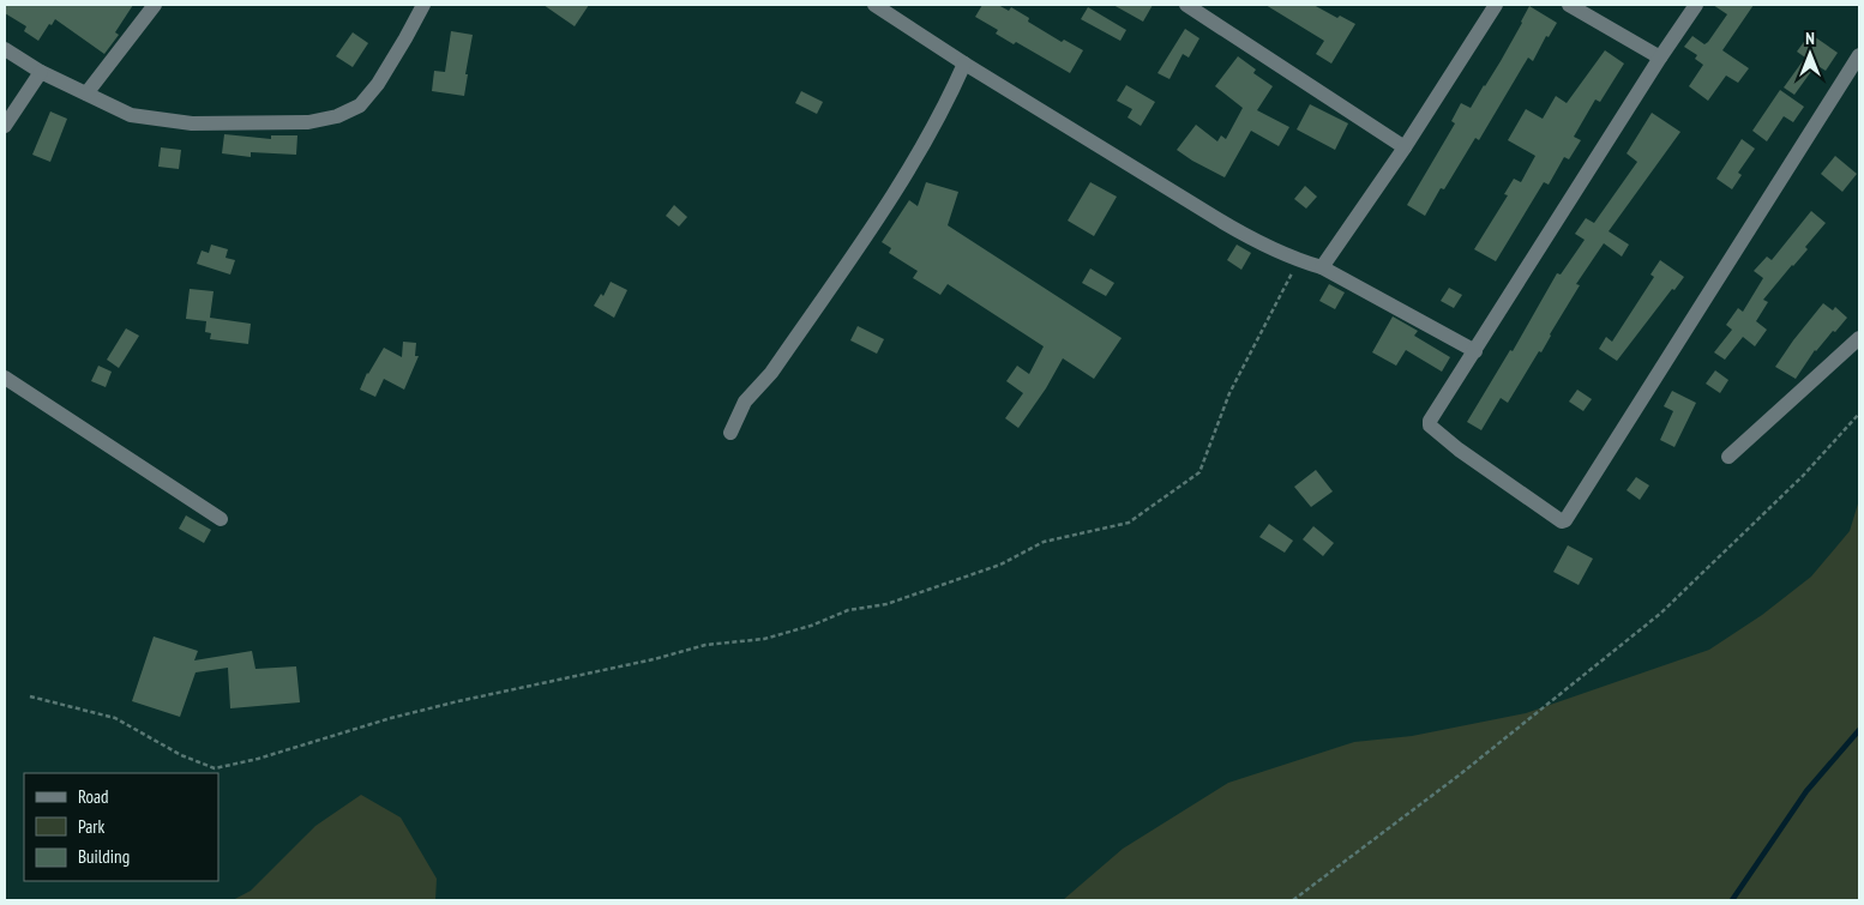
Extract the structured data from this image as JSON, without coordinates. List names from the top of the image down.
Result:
{
  "legend": ["Road", "Park", "Building"],
  "north": "top"
}
